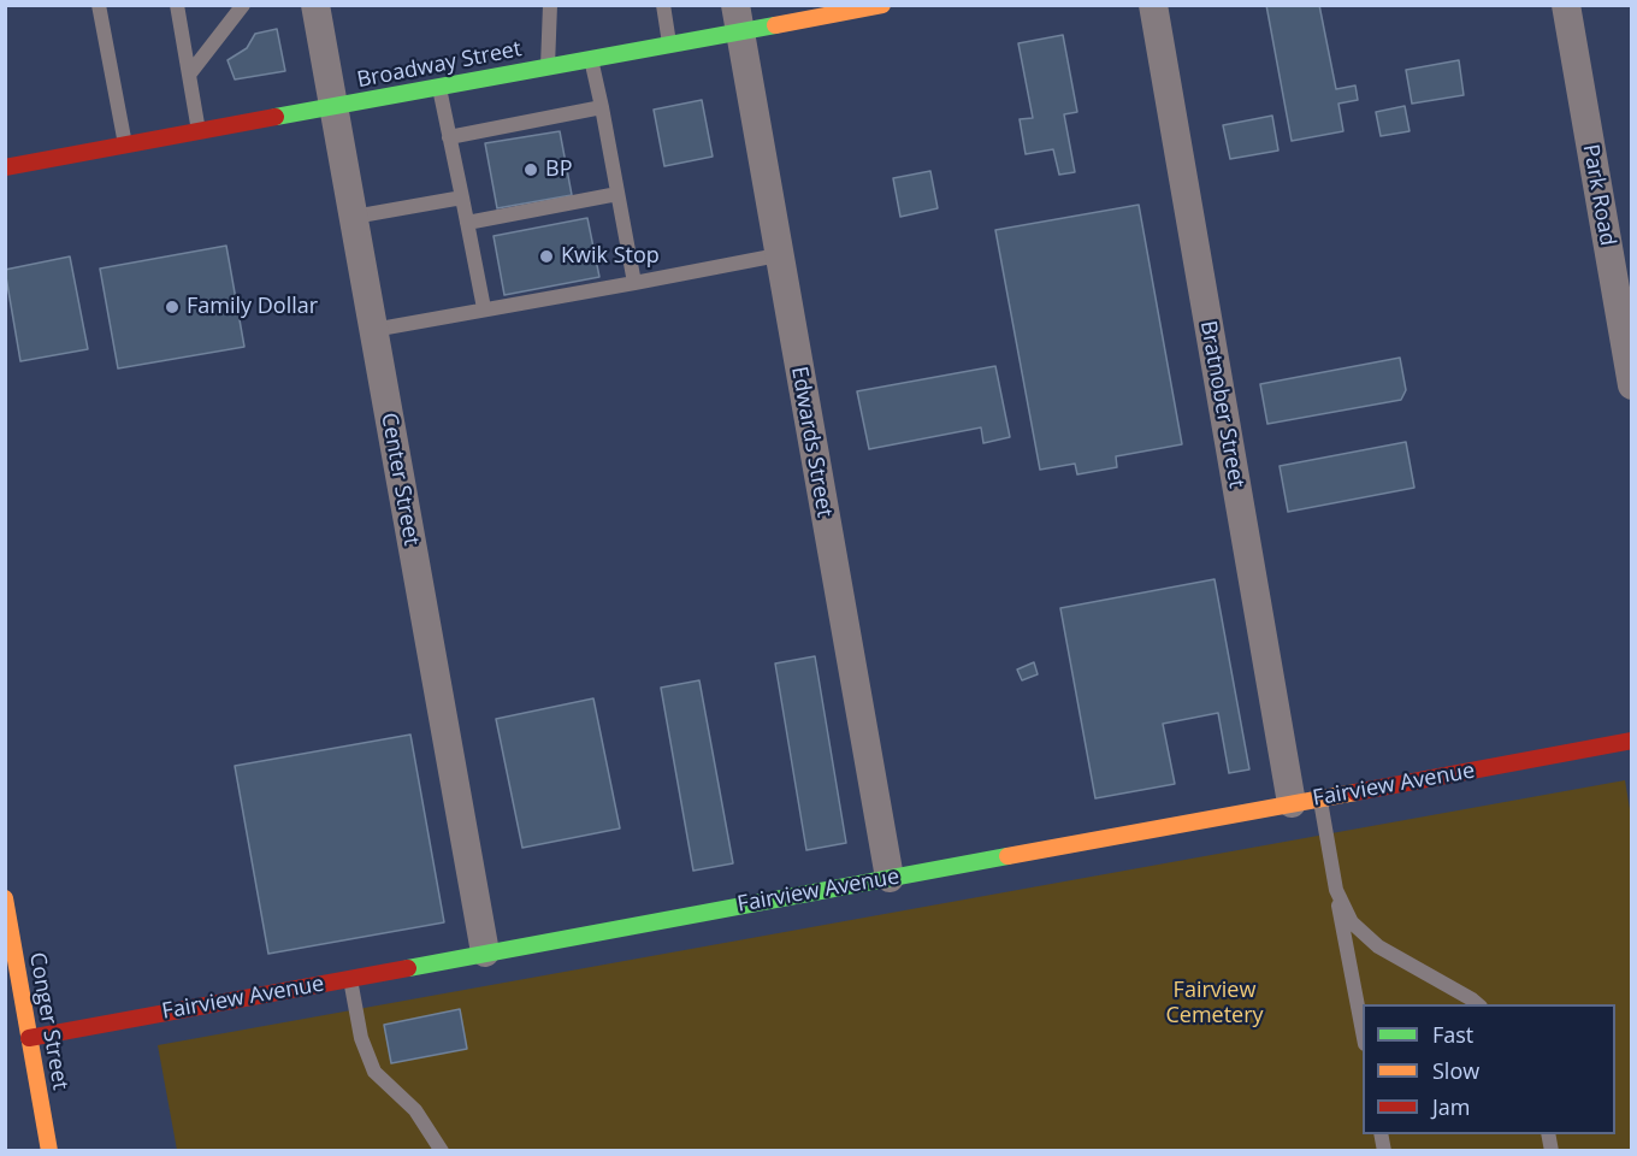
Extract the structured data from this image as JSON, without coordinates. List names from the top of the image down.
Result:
{
  "streets": {
    "street": [
      "Broadway Street",
      "Park Road",
      "Bratnober Street",
      "Edwards Street",
      "Center Street",
      "Fairview Avenue",
      "Conger Street"
    ]
  },
  "crossings": [
    ["Broadway Street", "Edwards Street"],
    ["Broadway Street", "Center Street"],
    ["Bratnober Street", "Fairview Avenue"],
    ["Edwards Street", "Fairview Avenue"],
    ["Center Street", "Fairview Avenue"],
    ["Fairview Avenue", "Conger Street"]
  ],
  "parks": ["Fairview Cemetery"],
  "places": ["BP", "Kwik Stop", "Family Dollar"],
  "legend": ["Fast", "Slow", "Jam"]
}
